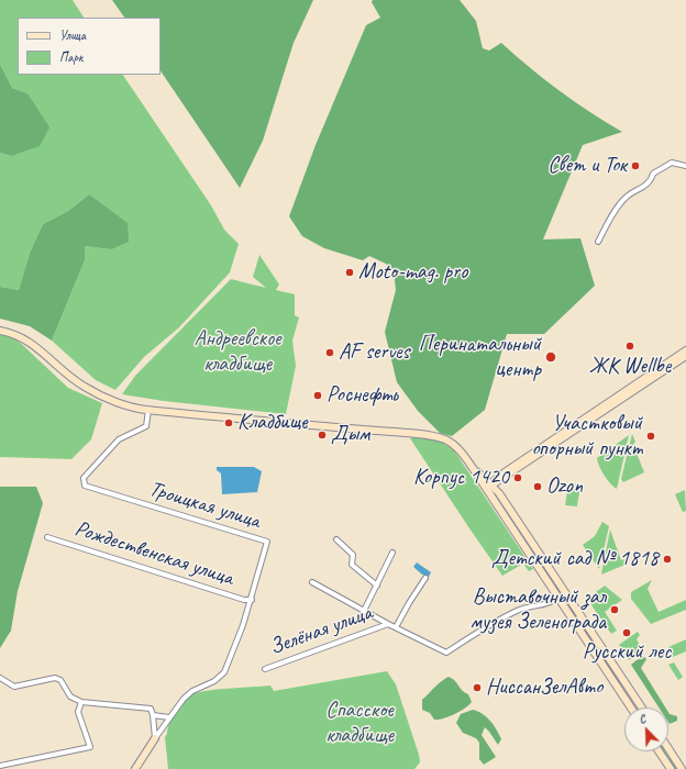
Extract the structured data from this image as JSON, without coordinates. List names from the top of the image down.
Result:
{
  "streets": {
    "street": ["Троицкая улица", "Рождественская улица", "Зелёная улица"]
  },
  "crossings": [
    ["Троицкая улица", "Рождественская улица"]
  ],
  "parks": ["Андреевское кладбище", "Спасское кладбище"],
  "places": [
    "Свет и Ток",
    "Moto-mag. pro",
    "ЖК Wellbe",
    "AF serves",
    "Перинатальный центр",
    "Роснефть",
    "Кладбище",
    "Дым",
    "Участковый опорный пункт",
    "Корпус 1420",
    "Ozon",
    "Детский сад № 1818",
    "Выставочный зал музея Зеленограда",
    "Русский лес",
    "НиссанЗелАвто"
  ],
  "legend": ["Улица", "Парк"],
  "north": "top left"
}
